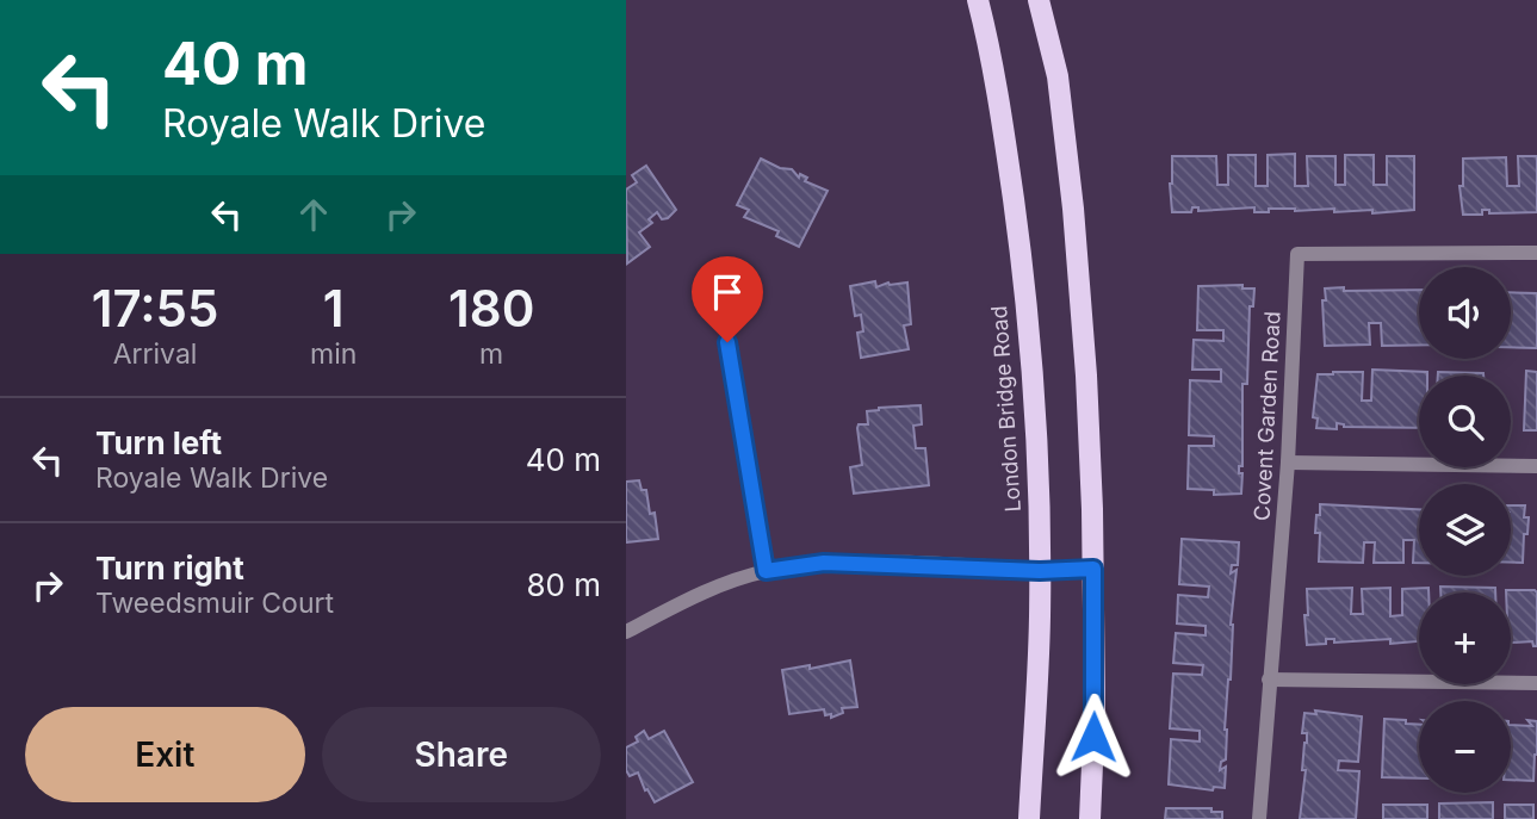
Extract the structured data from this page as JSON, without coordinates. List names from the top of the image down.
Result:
{
  "streets": {
    "main road": ["London Bridge Road"],
    "street": ["Covent Garden Road"]
  },
  "page": {
    "turn": ["40 m", "Royale Walk Drive"],
    "eta": [
      "17:55",
      "Arrival",
      "1",
      "min",
      "180",
      "m"
    ],
    "map_buttons": ["+", "−"],
    "list": [
      {
        "name": "Turn left",
        "note": "Royale Walk Drive",
        "value": "40 m"
      },
      {
        "name": "Turn right",
        "note": "Tweedsmuir Court",
        "value": "80 m"
      }
    ],
    "buttons": ["Exit", "Share"]
  }
}
